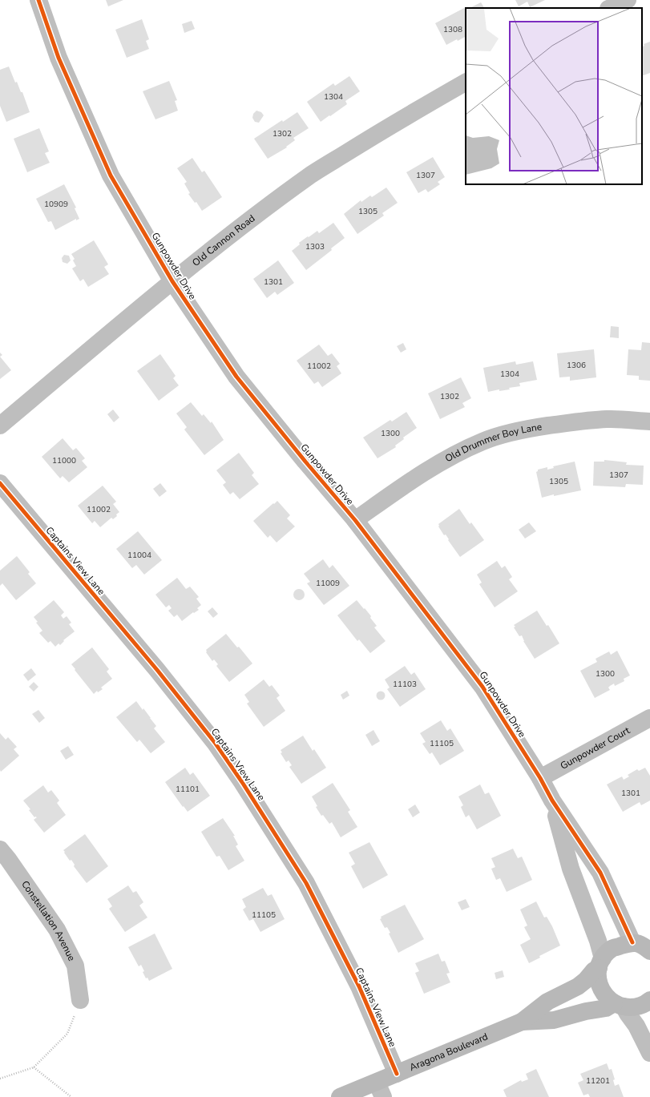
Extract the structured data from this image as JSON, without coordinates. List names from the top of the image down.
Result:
{
  "streets": {
    "street": [
      "Old Cannon Road",
      "Gunpowder Drive",
      "Old Drummer Boy Lane",
      "Captains View Lane",
      "Gunpowder Court",
      "Constellation Avenue",
      "Aragona Boulevard"
    ]
  },
  "crossings": [
    ["Old Cannon Road", "Gunpowder Drive"],
    ["Gunpowder Drive", "Old Drummer Boy Lane"],
    ["Gunpowder Drive", "Gunpowder Court"],
    ["Gunpowder Drive", "Aragona Boulevard"],
    ["Captains View Lane", "Aragona Boulevard"]
  ],
  "house_numbers": [
    "1308",
    "1304",
    "1302",
    "1307",
    "10909",
    "1305",
    "1303",
    "1301",
    "1306",
    "11002",
    "1304",
    "1302",
    "1300",
    "11000",
    "1307",
    "1305",
    "11002",
    "11004",
    "11009",
    "1300",
    "11103",
    "11105",
    "11101",
    "1301",
    "11105",
    "11201"
  ]
}
